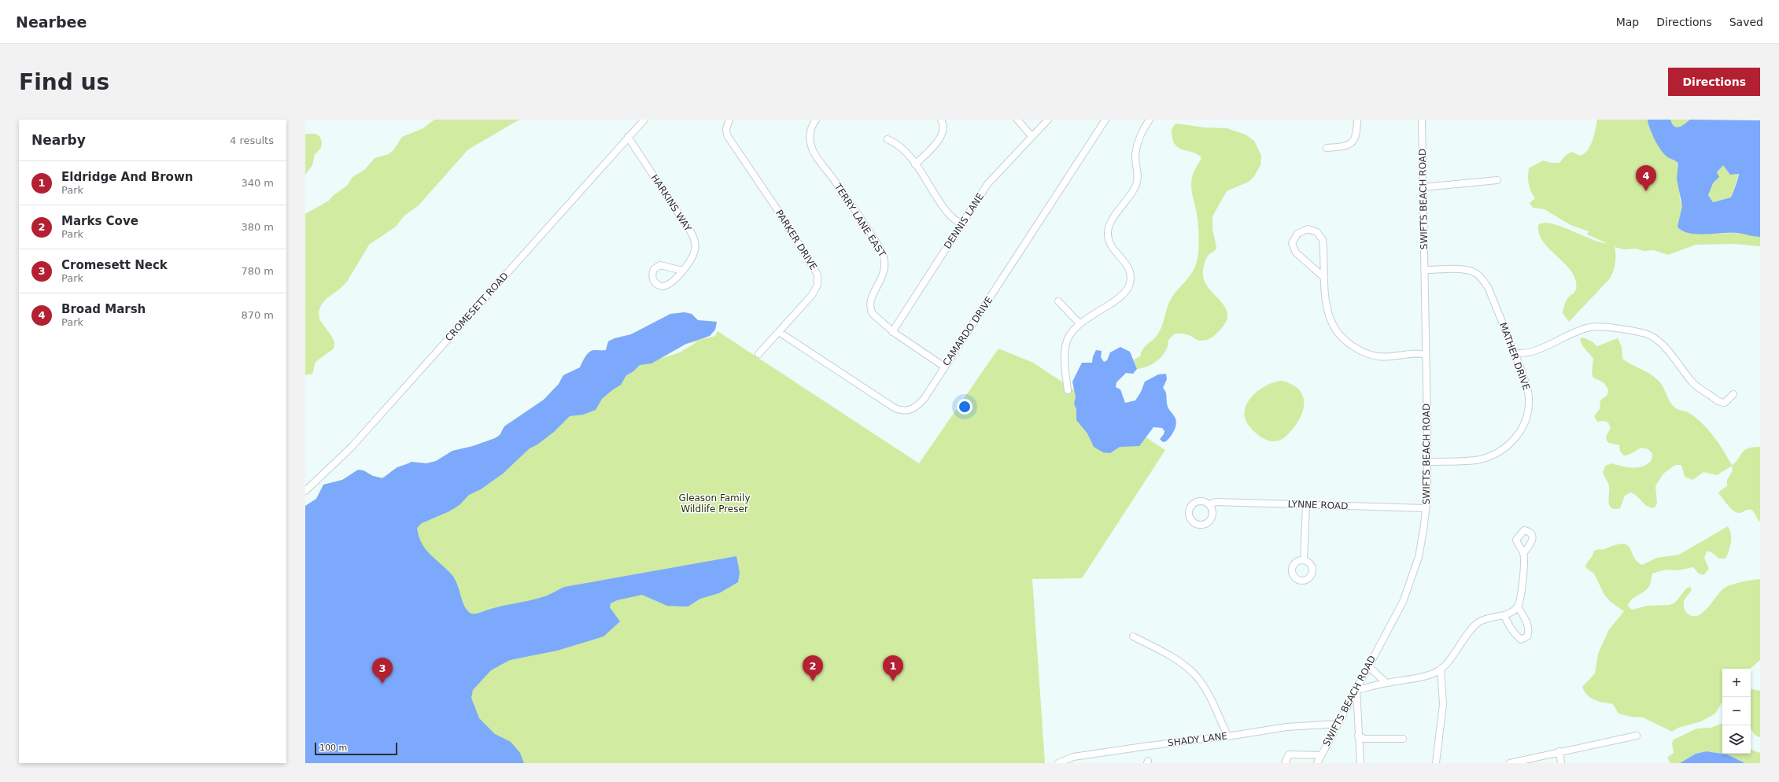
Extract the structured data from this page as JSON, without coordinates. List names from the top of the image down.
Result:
{
  "streets": {
    "street": [
      "SWIFTS BEACH ROAD",
      "HARKINS WAY",
      "TERRY LANE EAST",
      "DENNIS LANE",
      "PARKER DRIVE",
      "CROMESETT ROAD",
      "CAMARDO DRIVE",
      "MATHER DRIVE",
      "LYNNE ROAD",
      "SHADY LANE"
    ]
  },
  "crossings": [
    ["SWIFTS BEACH ROAD", "MATHER DRIVE"],
    ["SWIFTS BEACH ROAD", "LYNNE ROAD"],
    ["SWIFTS BEACH ROAD", "SHADY LANE"],
    ["HARKINS WAY", "CROMESETT ROAD"],
    ["TERRY LANE EAST", "DENNIS LANE"],
    ["TERRY LANE EAST", "CAMARDO DRIVE"],
    ["PARKER DRIVE", "CAMARDO DRIVE"]
  ],
  "parks": ["Gleason Family Wildlife Preser"],
  "scale_bar": "100 m",
  "page": {
    "header": "Nearbee",
    "nav": ["Map", "Directions", "Saved"],
    "buttons": "Directions",
    "title": "Find us",
    "heading": ["Nearby", "4 results"],
    "list": [
      {
        "mark": "1",
        "name": "Eldridge And Brown",
        "note": "Park",
        "value": "340 m"
      },
      {
        "mark": "2",
        "name": "Marks Cove",
        "note": "Park",
        "value": "380 m"
      },
      {
        "mark": "3",
        "name": "Cromesett Neck",
        "note": "Park",
        "value": "780 m"
      },
      {
        "mark": "4",
        "name": "Broad Marsh",
        "note": "Park",
        "value": "870 m"
      }
    ],
    "pins": [
      "4",
      "1",
      "2",
      "3"
    ],
    "map_buttons": ["+", "−"],
    "scale": "100 m"
  }
}
